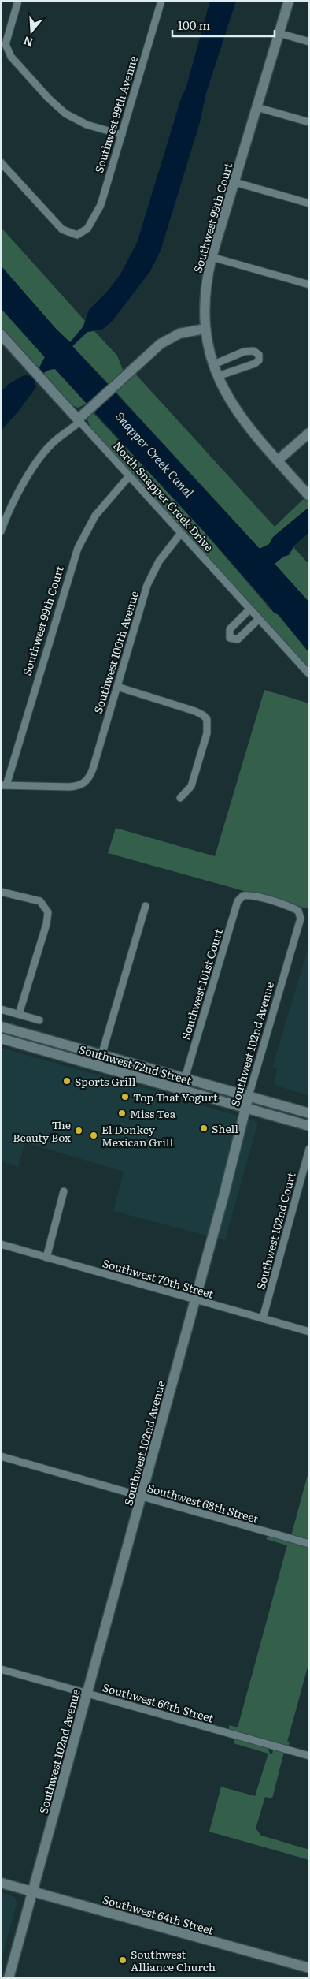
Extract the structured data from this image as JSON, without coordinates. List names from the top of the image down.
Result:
{
  "streets": {
    "street": [
      "Southwest 99th Avenue",
      "Southwest 99th Court",
      "North Snapper Creek Drive",
      "Southwest 100th Avenue",
      "Southwest 101st Court",
      "Southwest 102nd Avenue",
      "Southwest 72nd Street",
      "Southwest 102nd Court",
      "Southwest 70th Street",
      "Southwest 68th Street",
      "Southwest 66th Street",
      "Southwest 64th Street"
    ]
  },
  "crossings": [
    ["Southwest 99th Court", "North Snapper Creek Drive"],
    ["Southwest 99th Court", "Southwest 100th Avenue"],
    ["North Snapper Creek Drive", "Southwest 100th Avenue"],
    ["Southwest 101st Court", "Southwest 102nd Avenue"],
    ["Southwest 101st Court", "Southwest 72nd Street"],
    ["Southwest 102nd Avenue", "Southwest 72nd Street"],
    ["Southwest 102nd Avenue", "Southwest 70th Street"],
    ["Southwest 102nd Avenue", "Southwest 68th Street"],
    ["Southwest 102nd Avenue", "Southwest 66th Street"],
    ["Southwest 102nd Avenue", "Southwest 64th Street"],
    ["Southwest 102nd Court", "Southwest 70th Street"]
  ],
  "water": ["Snapper Creek Canal"],
  "places": [
    "Sports Grill",
    "Top That Yogurt",
    "Miss Tea",
    "Shell",
    "The Beauty Box",
    "El Donkey Mexican Grill",
    "Southwest Alliance Church"
  ],
  "scale_bar": "100 m",
  "north": "bottom"
}
